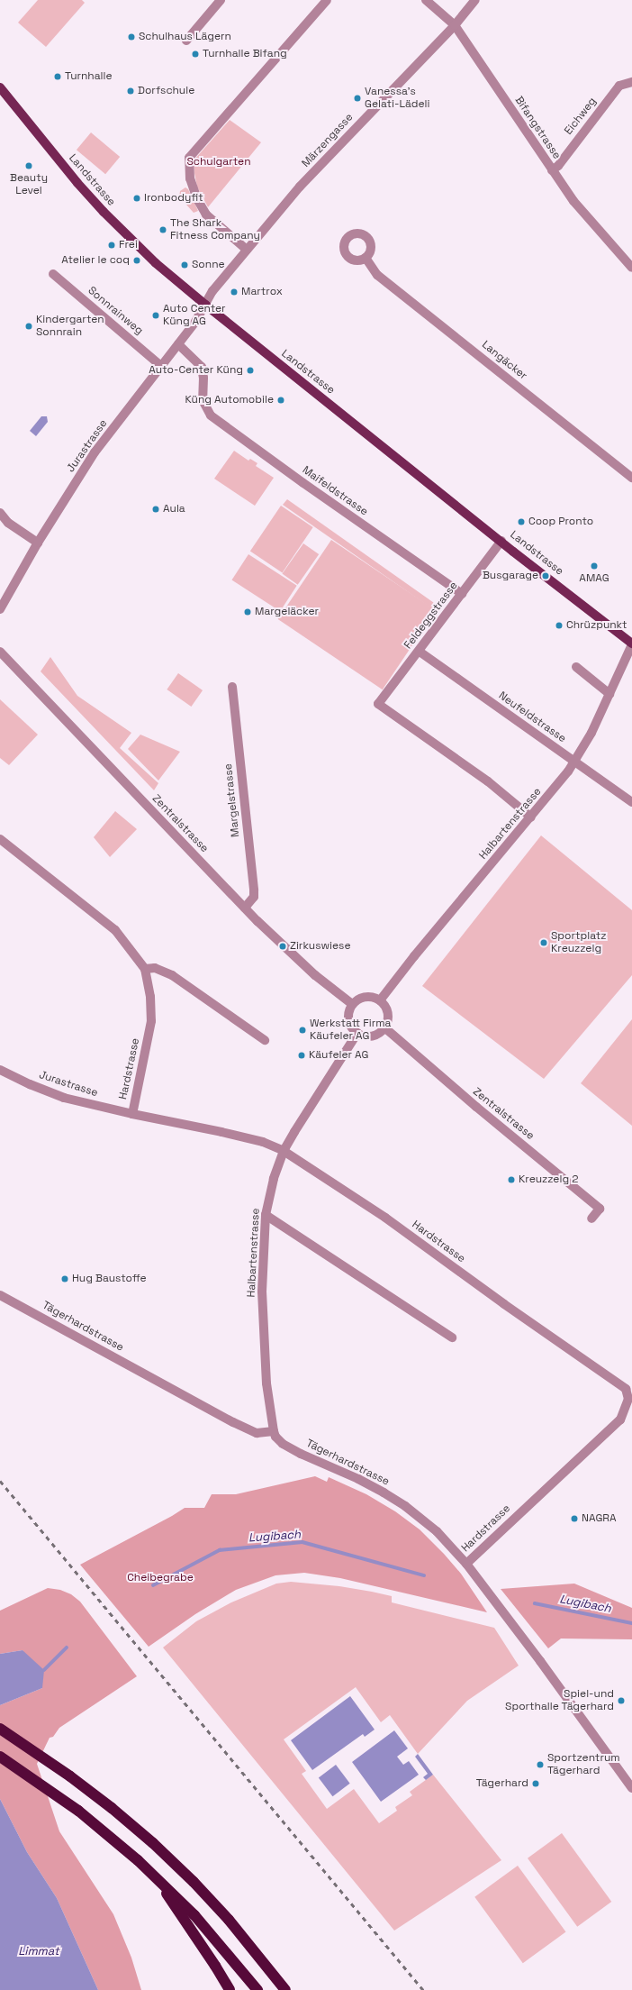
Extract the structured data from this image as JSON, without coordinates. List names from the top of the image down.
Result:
{
  "streets": {
    "main road": ["Landstrasse"],
    "street": [
      "Eichweg",
      "Bifangstrasse",
      "Märzengasse",
      "Sonnrainweg",
      "Langäcker",
      "Jurastrasse",
      "Maifeldstrasse",
      "Feldeggstrasse",
      "Neufeldstrasse",
      "Margelstrasse",
      "Zentralstrasse",
      "Halbartenstrasse",
      "Hardstrasse",
      "Tägerhardstrasse"
    ]
  },
  "crossings": [
    ["Eichweg", "Bifangstrasse"],
    ["Bifangstrasse", "Märzengasse"],
    ["Märzengasse", "Landstrasse"],
    ["Märzengasse", "Jurastrasse"],
    ["Landstrasse", "Jurastrasse"],
    ["Landstrasse", "Feldeggstrasse"],
    ["Landstrasse", "Halbartenstrasse"],
    ["Sonnrainweg", "Jurastrasse"],
    ["Jurastrasse", "Maifeldstrasse"],
    ["Jurastrasse", "Hardstrasse"],
    ["Maifeldstrasse", "Feldeggstrasse"],
    ["Feldeggstrasse", "Neufeldstrasse"],
    ["Feldeggstrasse", "Halbartenstrasse"],
    ["Neufeldstrasse", "Halbartenstrasse"],
    ["Margelstrasse", "Zentralstrasse"],
    ["Zentralstrasse", "Halbartenstrasse"],
    ["Halbartenstrasse", "Hardstrasse"],
    ["Halbartenstrasse", "Tägerhardstrasse"],
    ["Hardstrasse", "Tägerhardstrasse"]
  ],
  "water": ["Lugibach", "Limmat"],
  "parks": ["Schulgarten", "Cheibegrabe"],
  "places": [
    "Schulhaus Lägern",
    "Turnhalle Bifang",
    "Turnhalle",
    "Dorfschule",
    "Vanessa's Gelati-Lädeli",
    "Beauty Level",
    "Ironbodyfit",
    "The Shark Fitness Company",
    "Frei",
    "Atelier le coq",
    "Sonne",
    "Martrox",
    "Auto Center Küng AG",
    "Kindergarten Sonnrain",
    "Auto-Center Küng",
    "Küng Automobile",
    "Aula",
    "Coop Pronto",
    "AMAG",
    "Busgarage",
    "Margeläcker",
    "Chrüzpunkt",
    "Sportplatz Kreuzzelg",
    "Zirkuswiese",
    "Werkstatt Firma Käufeler AG",
    "Käufeler AG",
    "Kreuzzelg 2",
    "Hug Baustoffe",
    "NAGRA",
    "Spiel-und Sporthalle Tägerhard",
    "Sportzentrum Tägerhard",
    "Tägerhard"
  ]
}
